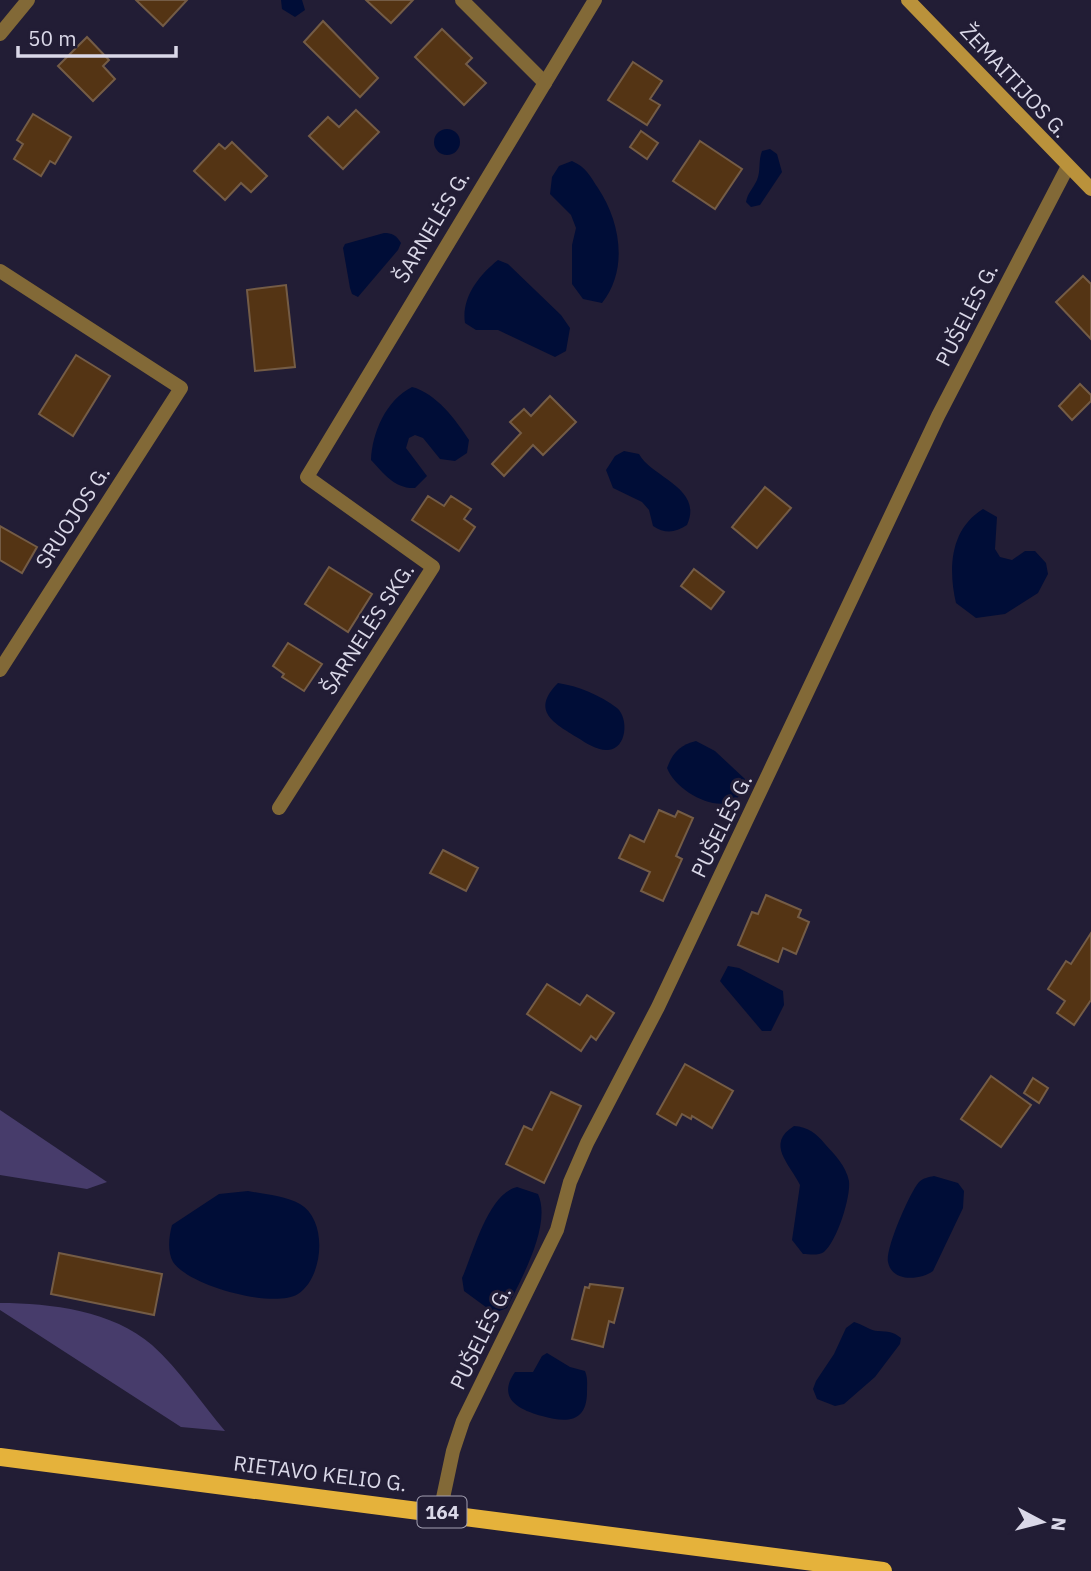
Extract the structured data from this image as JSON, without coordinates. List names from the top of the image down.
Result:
{
  "streets": {
    "main road": ["ŽEMAITIJOS G.", "RIETAVO KELIO G.", "164"],
    "street": [
      "ŠARNELĖS G.",
      "PUŠELĖS G.",
      "SRUOJOS G.",
      "ŠARNELĖS SKG."
    ]
  },
  "crossings": [
    ["ŽEMAITIJOS G.", "PUŠELĖS G."],
    ["ŠARNELĖS G.", "ŠARNELĖS SKG."],
    ["PUŠELĖS G.", "RIETAVO KELIO G."]
  ],
  "scale_bar": "50 m",
  "north": "right"
}
